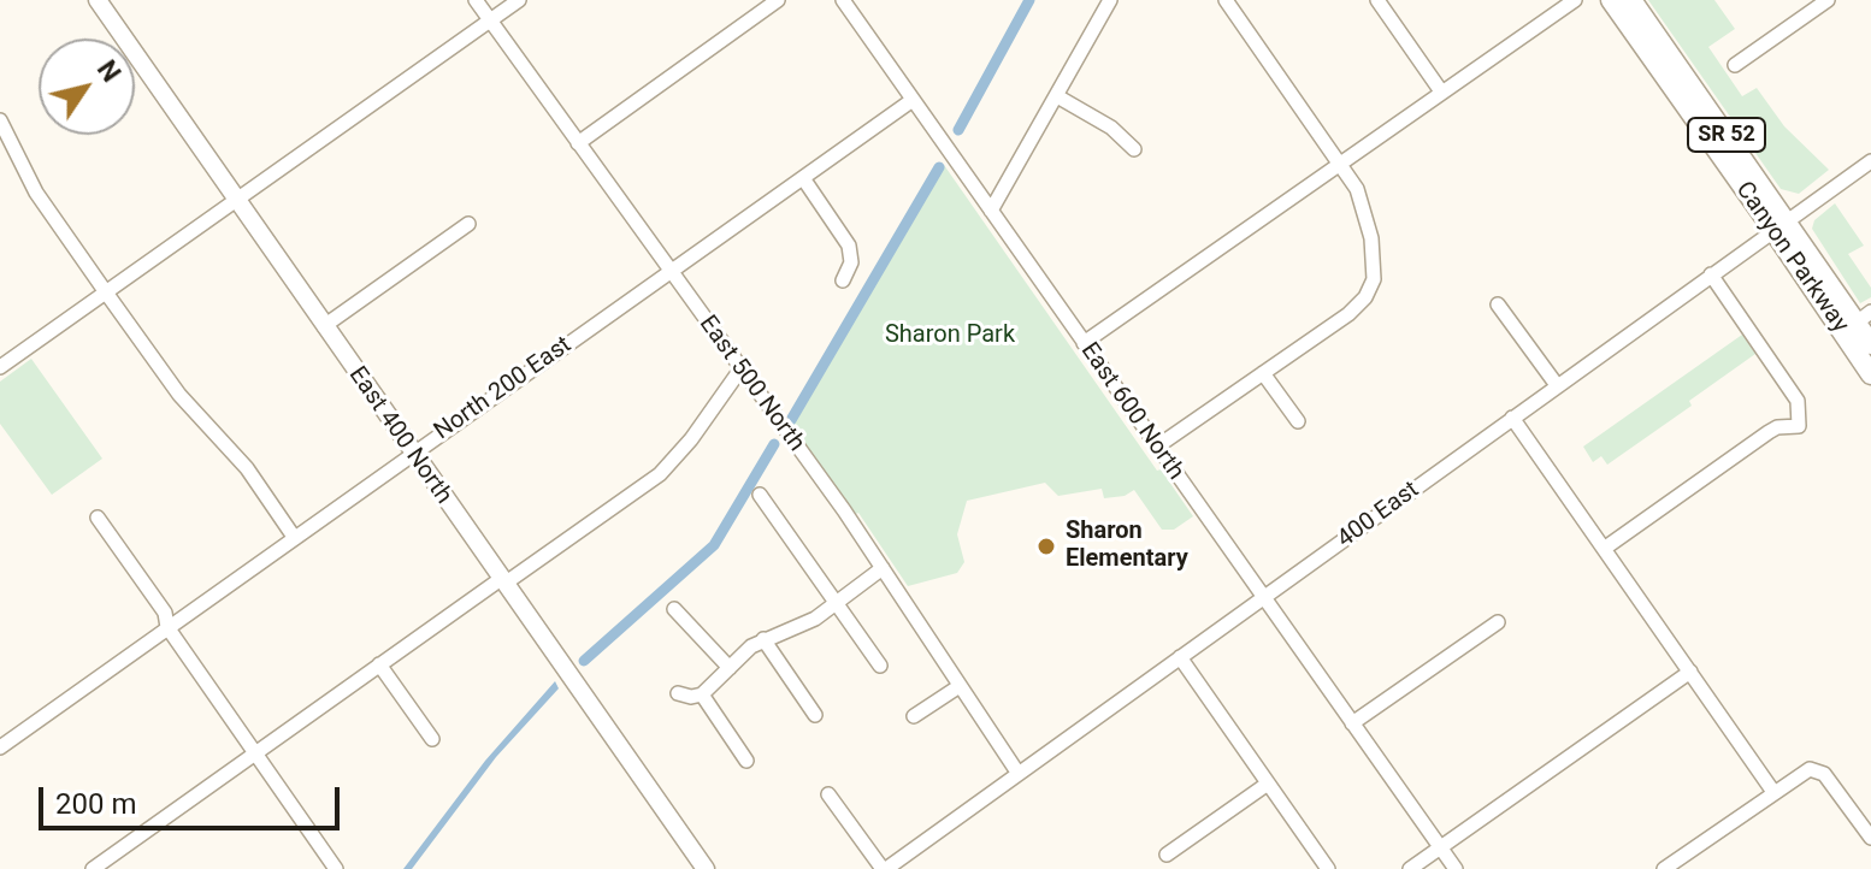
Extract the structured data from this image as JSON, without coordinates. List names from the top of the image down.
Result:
{
  "streets": {
    "highway": ["SR 52", "Canyon Parkway"],
    "main road": ["East 400 North"],
    "street": [
      "East 500 North",
      "North 200 East",
      "East 600 North",
      "400 East"
    ]
  },
  "crossings": [
    ["Canyon Parkway", "400 East"],
    ["East 500 North", "North 200 East"],
    ["East 500 North", "400 East"],
    ["North 200 East", "East 600 North"],
    ["North 200 East", "East 400 North"],
    ["East 600 North", "400 East"]
  ],
  "parks": ["Sharon Park"],
  "places": ["Sharon Elementary"],
  "scale_bar": "200 m",
  "north": "top right"
}
